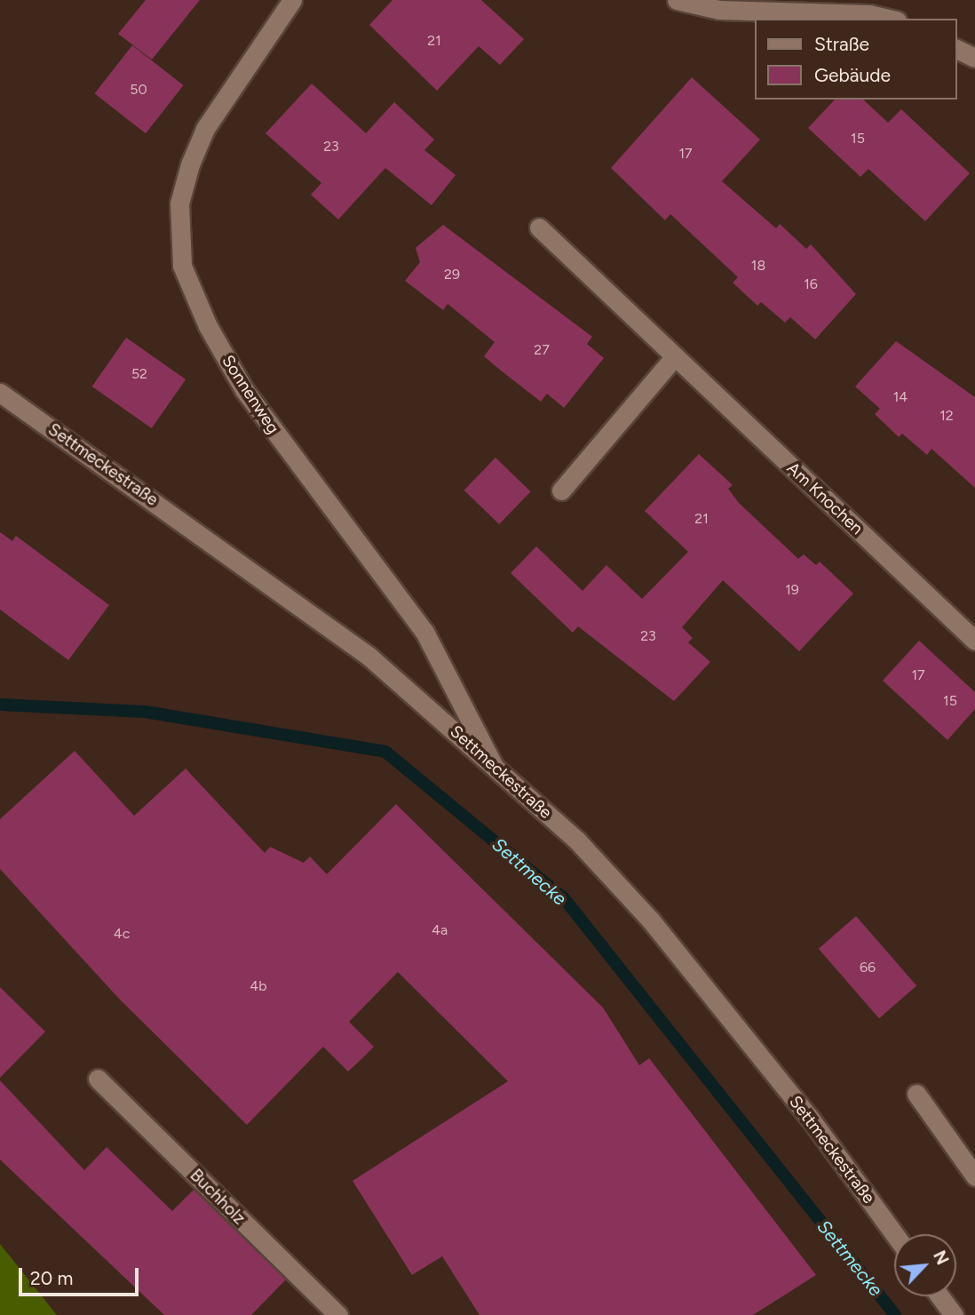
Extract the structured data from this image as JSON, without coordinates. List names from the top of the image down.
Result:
{
  "streets": {
    "street": [
      "Sonnenweg",
      "Settmeckestraße",
      "Am Knochen",
      "Buchholz"
    ]
  },
  "crossings": [
    ["Sonnenweg", "Settmeckestraße"]
  ],
  "water": ["Settmecke"],
  "house_numbers": [
    "21",
    "50",
    "15",
    "23",
    "17",
    "18",
    "29",
    "16",
    "27",
    "52",
    "14",
    "12",
    "21",
    "19",
    "23",
    "17",
    "15",
    "4a",
    "4c",
    "66",
    "4b"
  ],
  "legend": ["Straße", "Gebäude"],
  "scale_bar": "20 m",
  "north": "top right"
}
